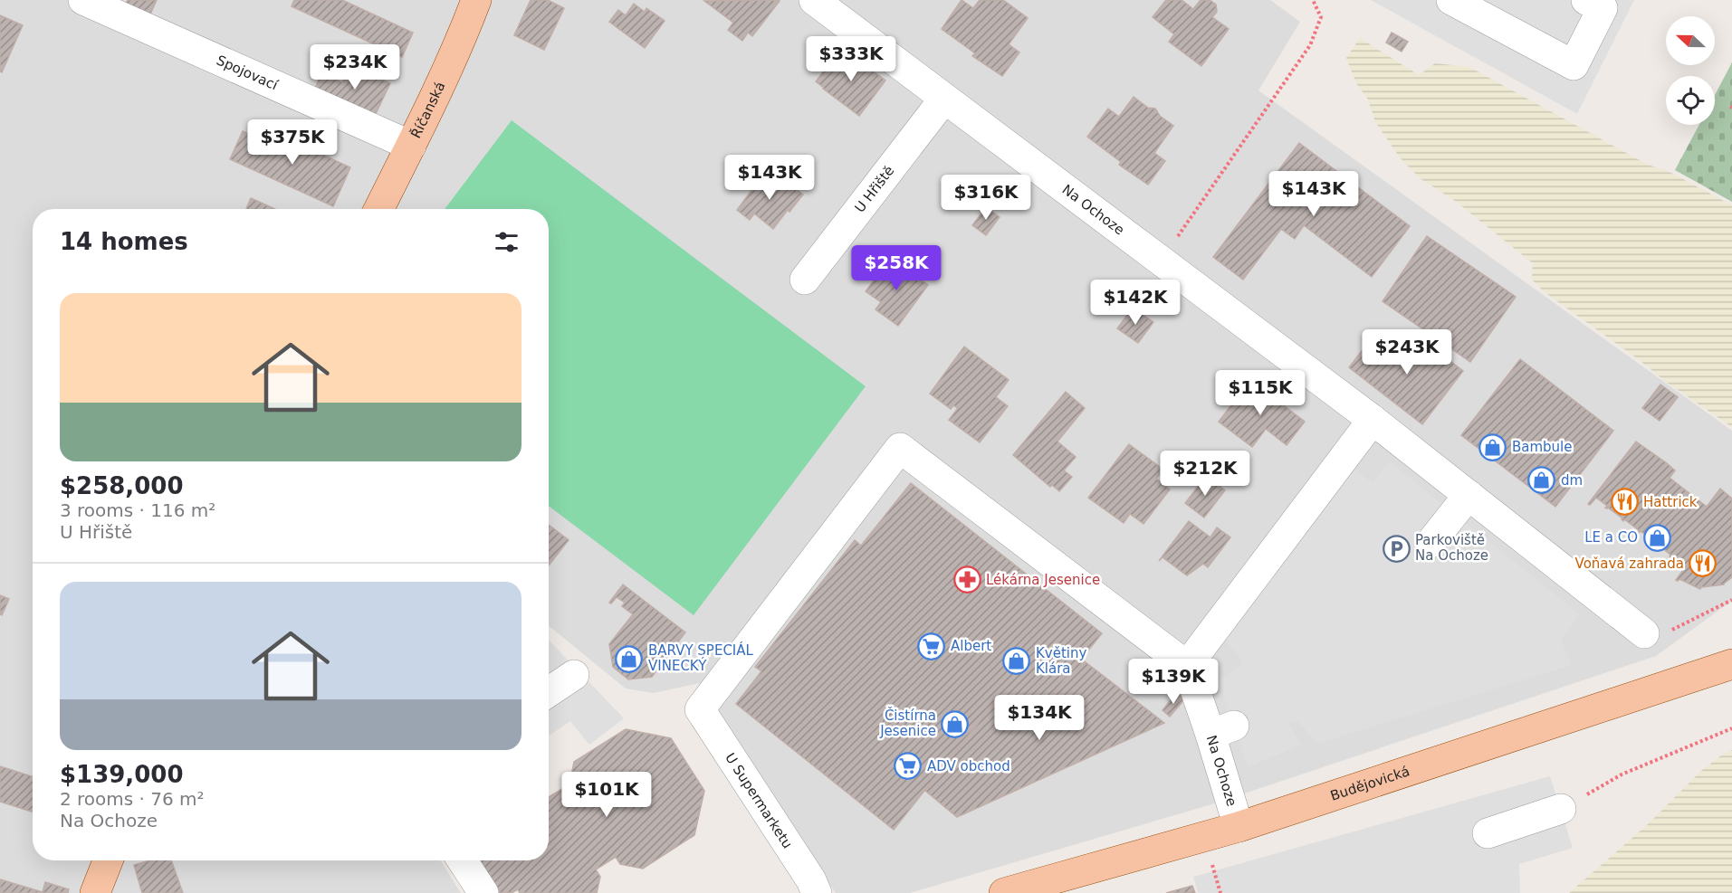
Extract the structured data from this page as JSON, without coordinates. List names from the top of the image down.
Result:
{
  "streets": {
    "main road": ["Říčanská", "Budějovická"],
    "street": [
      "Spojovací",
      "U Hřiště",
      "Na Ochoze",
      "U Supermarketu"
    ]
  },
  "crossings": [
    ["Spojovací", "Říčanská"],
    ["U Hřiště", "Na Ochoze"],
    ["Na Ochoze", "Budějovická"],
    ["Na Ochoze", "U Supermarketu"]
  ],
  "places": {
    "shop": [
      "Bambule",
      "dm",
      "LE a CO",
      "BARVY SPECIÁL VINECKÝ",
      "Květiny Klára",
      "Čistírna Jesenice"
    ],
    "restaurant": ["Hattrick", "Voňavá zahrada"],
    "parking": ["Parkoviště Na Ochoze"],
    "pharmacy": ["Lékárna Jesenice"],
    "supermarket": ["Albert", "ADV obchod"]
  },
  "north": "left",
  "page": {
    "price": [
      "$333K",
      "$234K",
      "$375K",
      "$143K",
      "$143K",
      "$316K",
      "$258K",
      "$142K",
      "$243K",
      "$115K",
      "$212K",
      "$139K",
      "$134K",
      "$101K"
    ],
    "heading": "14 homes",
    "list": [
      {
        "name": "$258,000",
        "note": "3 rooms · 116 m² · U Hřiště"
      },
      {
        "name": "$139,000",
        "note": "2 rooms · 76 m² · Na Ochoze"
      }
    ]
  }
}
